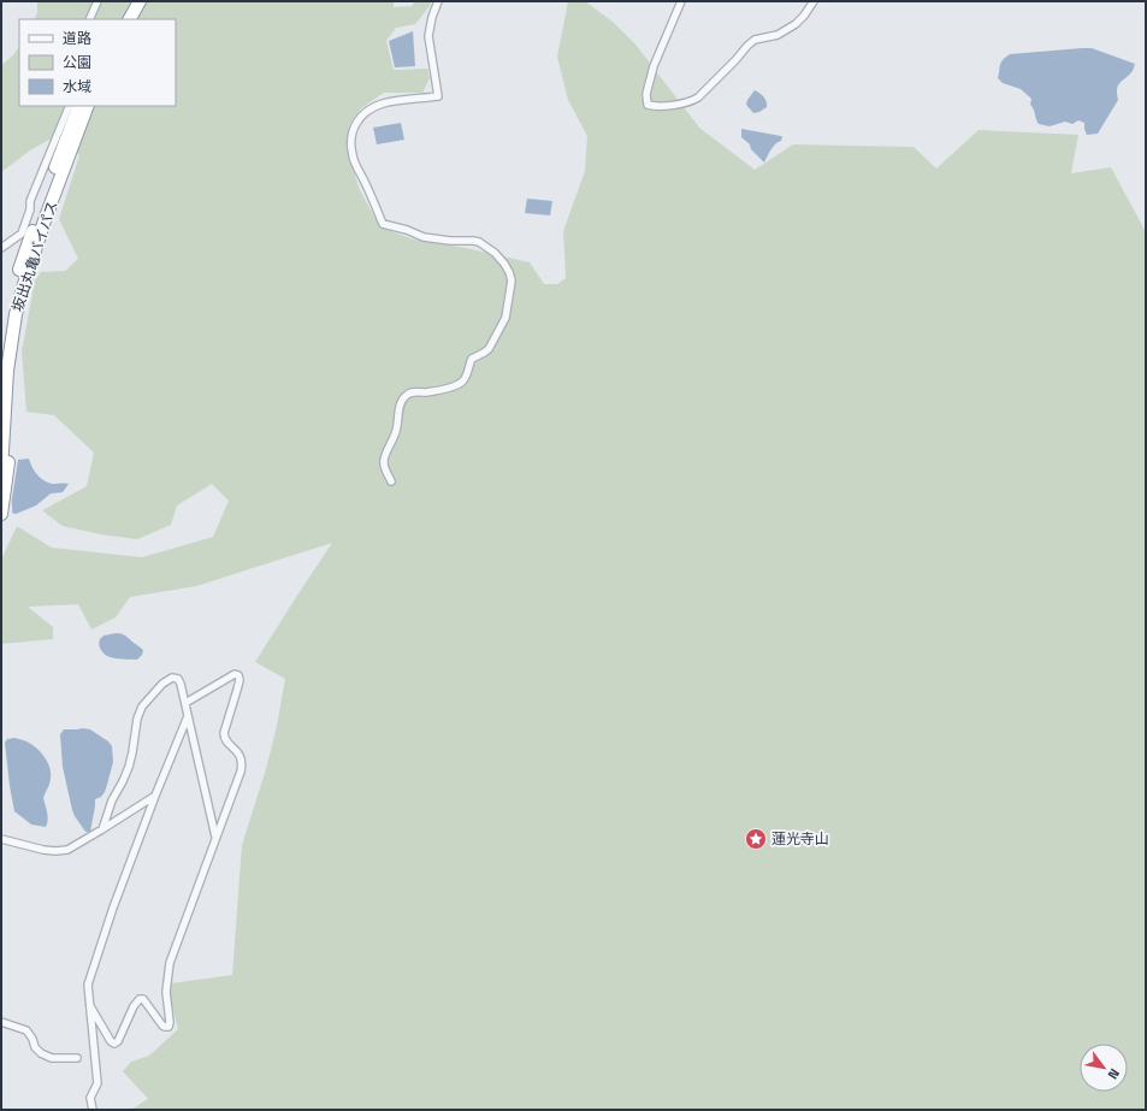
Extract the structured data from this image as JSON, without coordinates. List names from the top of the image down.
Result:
{
  "streets": {
    "highway": ["坂出丸亀バイパス"]
  },
  "places": {
    "place": ["蓮光寺山"]
  },
  "legend": ["道路", "公園", "水域"],
  "north": "bottom right"
}
